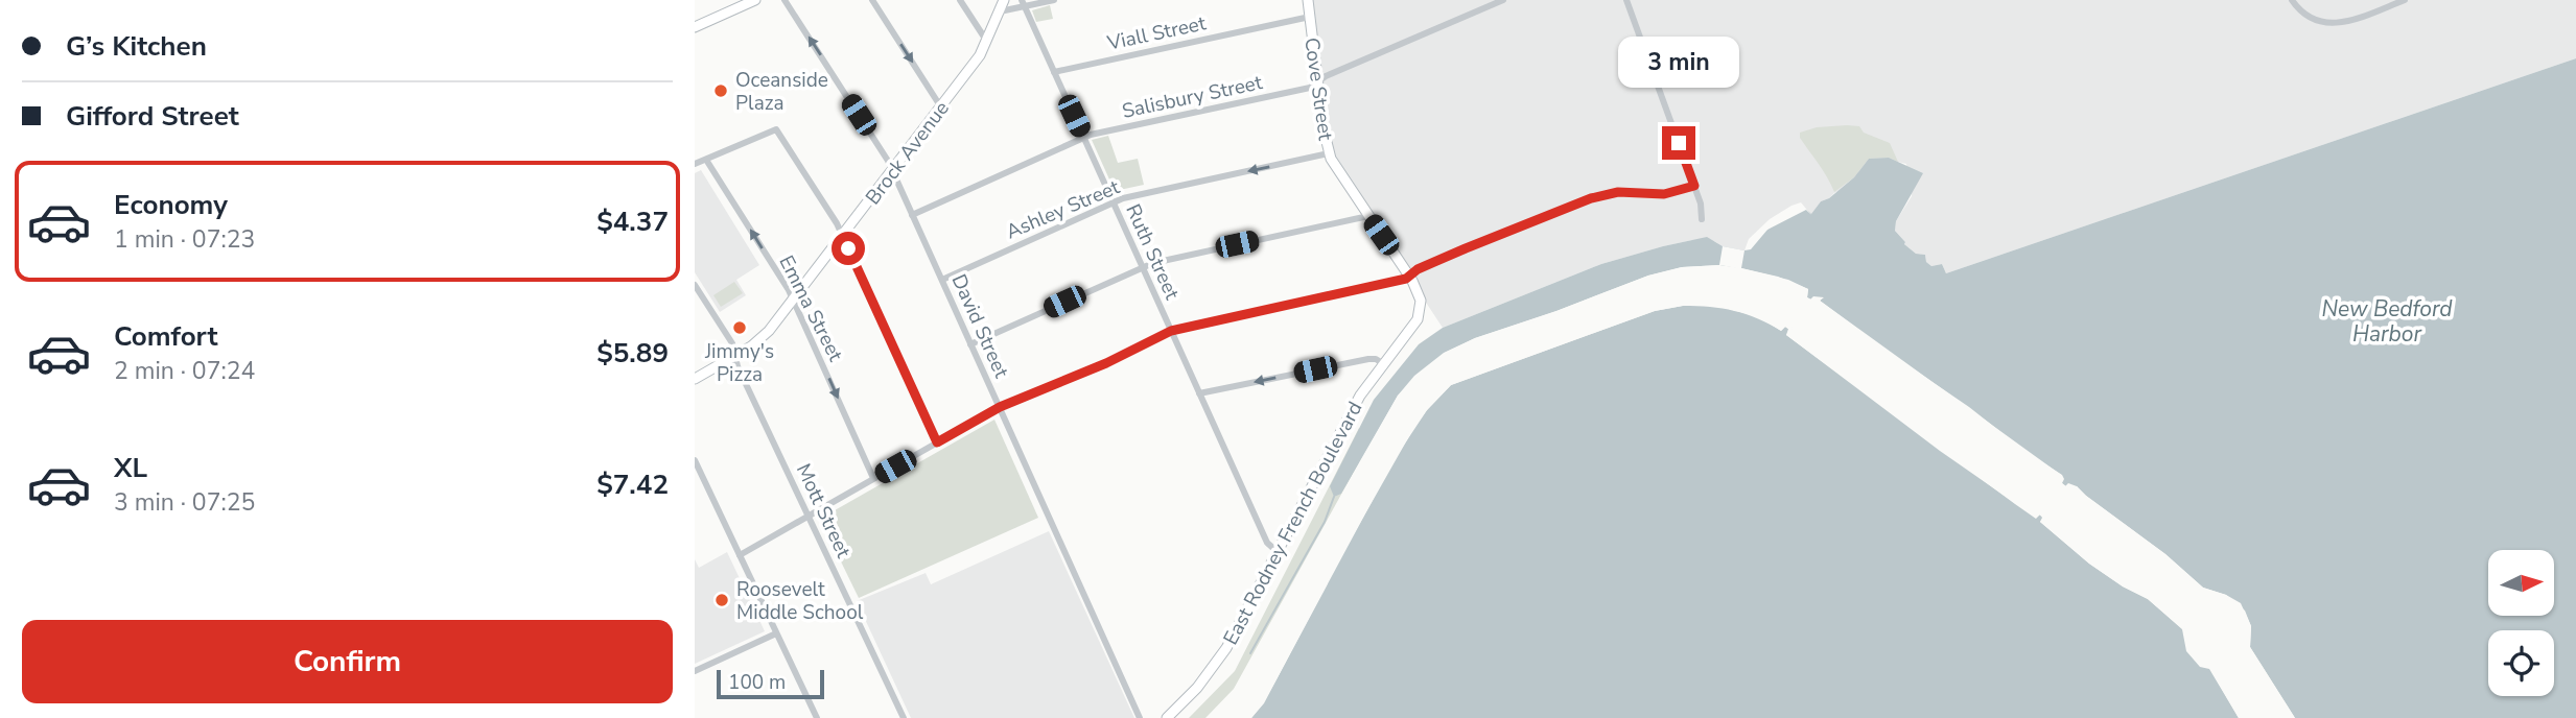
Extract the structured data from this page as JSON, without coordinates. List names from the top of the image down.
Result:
{
  "streets": {
    "main road": ["Cove Street", "Brock Avenue", "East Rodney French Boulevard"],
    "street": [
      "Viall Street",
      "Salisbury Street",
      "Ashley Street",
      "Ruth Street",
      "Emma Street",
      "David Street",
      "Mott Street"
    ]
  },
  "crossings": [
    ["Viall Street", "Cove Street"],
    ["Viall Street", "Ruth Street"],
    ["Cove Street", "Salisbury Street"],
    ["Cove Street", "Ashley Street"],
    ["Cove Street", "East Rodney French Boulevard"],
    ["Salisbury Street", "Ruth Street"],
    ["Salisbury Street", "David Street"],
    ["Brock Avenue", "Emma Street"],
    ["Brock Avenue", "David Street"],
    ["Brock Avenue", "Mott Street"],
    ["Ashley Street", "Ruth Street"],
    ["Ashley Street", "David Street"],
    ["Ruth Street", "East Rodney French Boulevard"]
  ],
  "one_way": ["Ashley Street"],
  "water": ["New Bedford Harbor"],
  "places": ["Oceanside Plaza", "Jimmy's Pizza", "Roosevelt Middle School"],
  "scale_bar": "100 m",
  "north": "right",
  "page": {
    "banner": ["G’s Kitchen", "Gifford Street"],
    "bubble": "3 min",
    "list": [
      {
        "name": "Economy",
        "note": "1 min · 07:23",
        "value": "$4.37"
      },
      {
        "name": "Comfort",
        "note": "2 min · 07:24",
        "value": "$5.89"
      },
      {
        "name": "XL",
        "note": "3 min · 07:25",
        "value": "$7.42"
      }
    ],
    "buttons": "Confirm",
    "scale": "100 m"
  }
}
